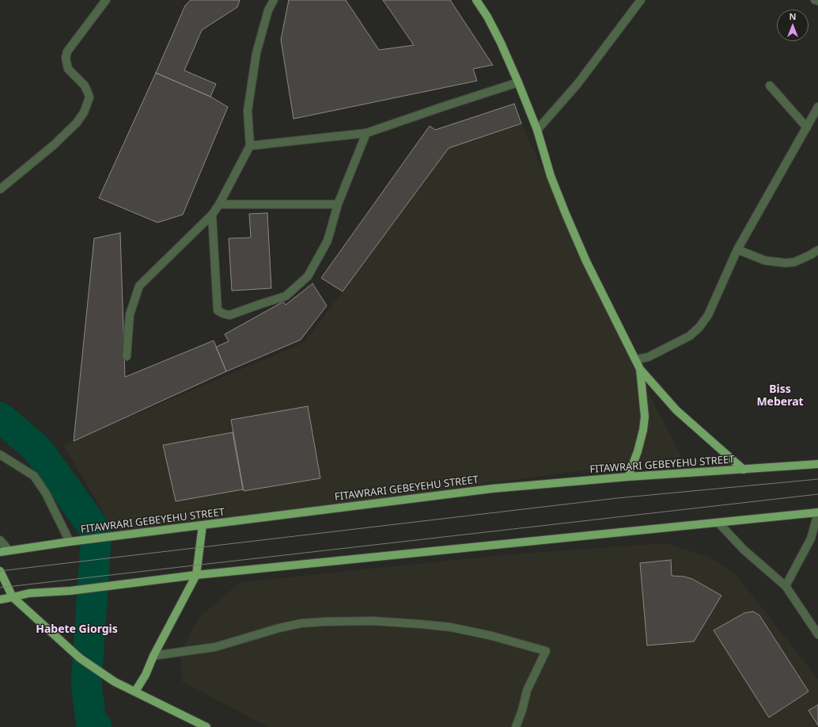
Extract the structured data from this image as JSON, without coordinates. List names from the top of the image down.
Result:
{
  "streets": {
    "main road": ["FITAWRARI GEBEYEHU STREET"]
  },
  "districts": ["Biss Meberat", "Habete Giorgis"],
  "north": "top"
}
